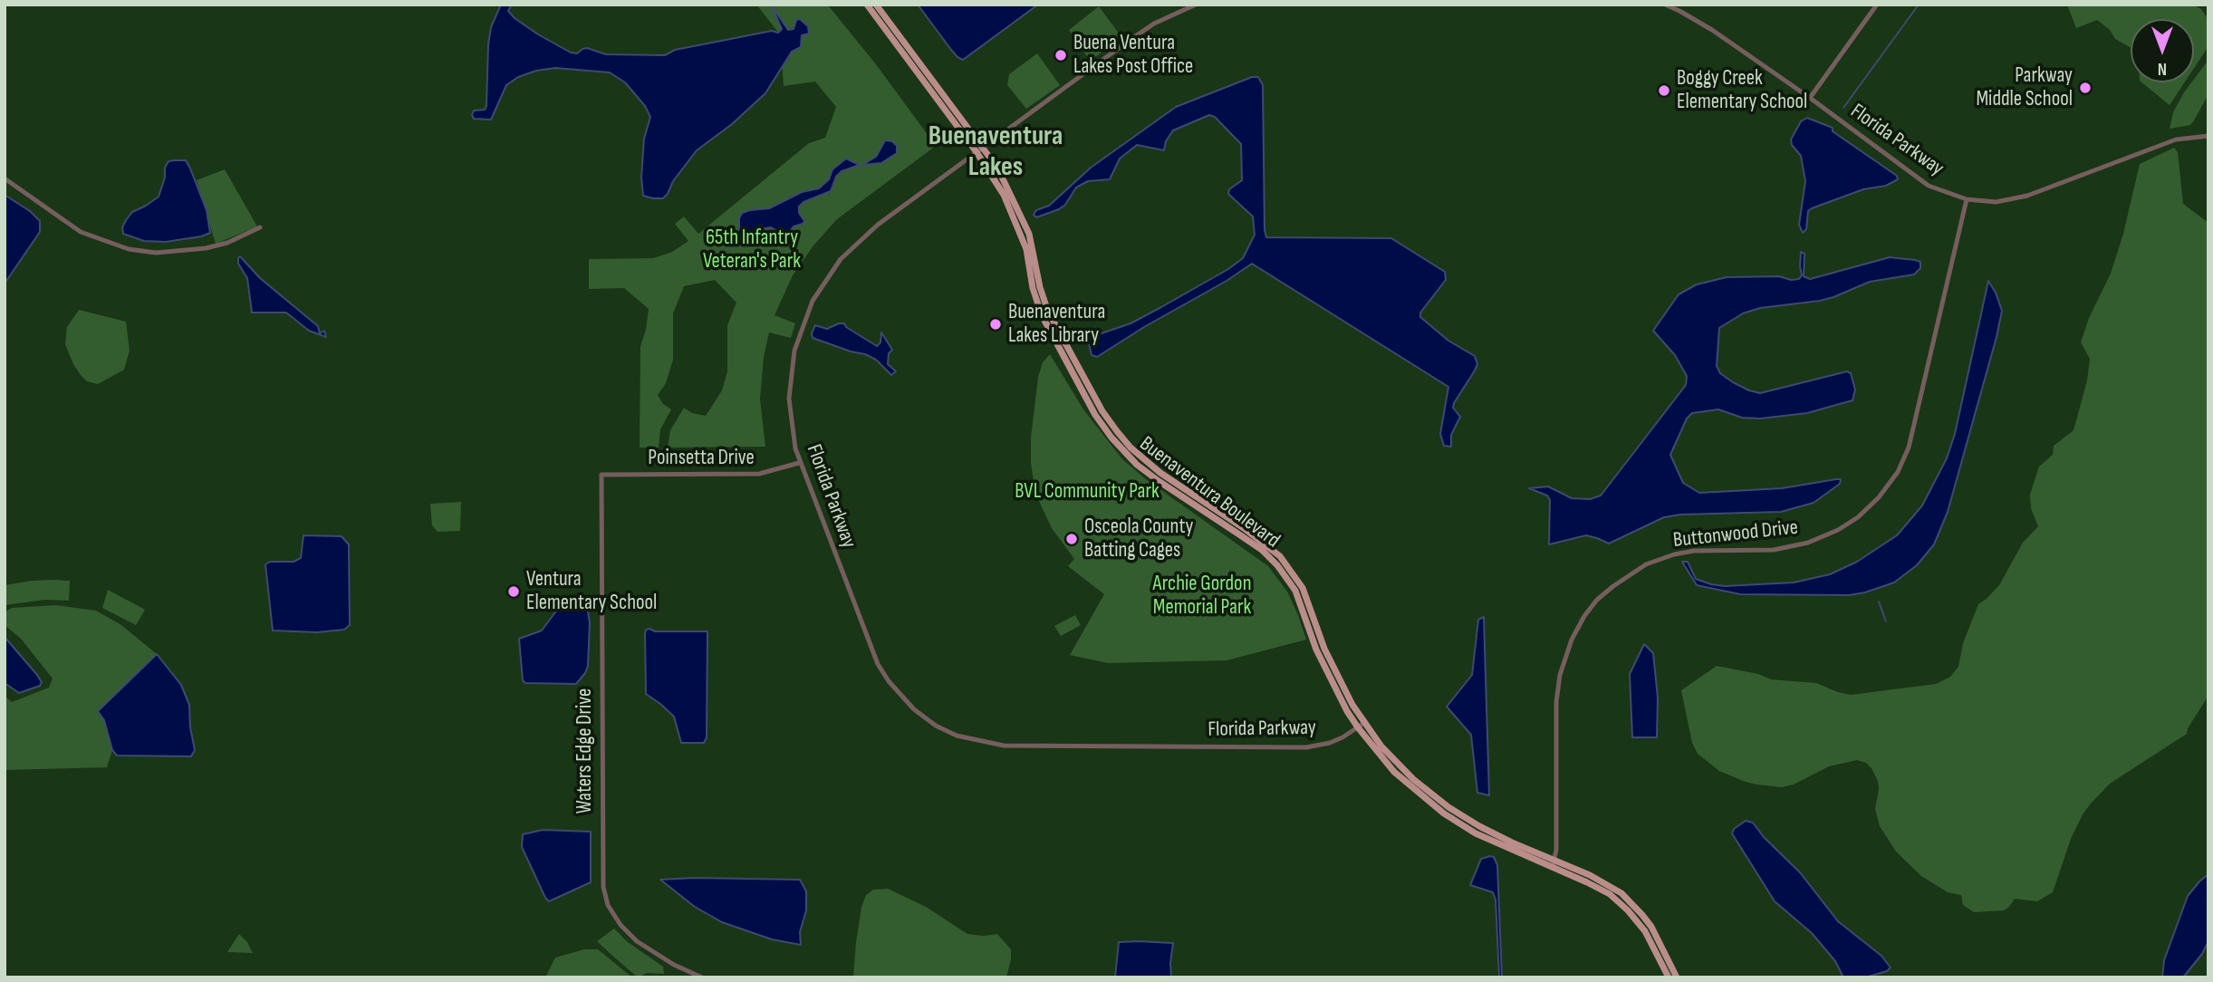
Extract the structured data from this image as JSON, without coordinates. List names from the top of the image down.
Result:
{
  "streets": {
    "main road": ["Buenaventura Boulevard"],
    "street": [
      "Florida Parkway",
      "Poinsetta Drive",
      "Buttonwood Drive",
      "Waters Edge Drive"
    ]
  },
  "crossings": [
    ["Florida Parkway", "Poinsetta Drive"],
    ["Florida Parkway", "Buenaventura Boulevard"],
    ["Florida Parkway", "Buttonwood Drive"],
    ["Poinsetta Drive", "Waters Edge Drive"],
    ["Buenaventura Boulevard", "Buttonwood Drive"]
  ],
  "districts": ["Buenaventura Lakes"],
  "parks": ["65th Infantry Veteran's Park", "BVL Community Park", "Archie Gordon Memorial Park"],
  "places": [
    "Buena Ventura Lakes Post Office",
    "Parkway Middle School",
    "Boggy Creek Elementary School",
    "Buenaventura Lakes Library",
    "Osceola County Batting Cages",
    "Ventura Elementary School"
  ],
  "north": "bottom"
}
